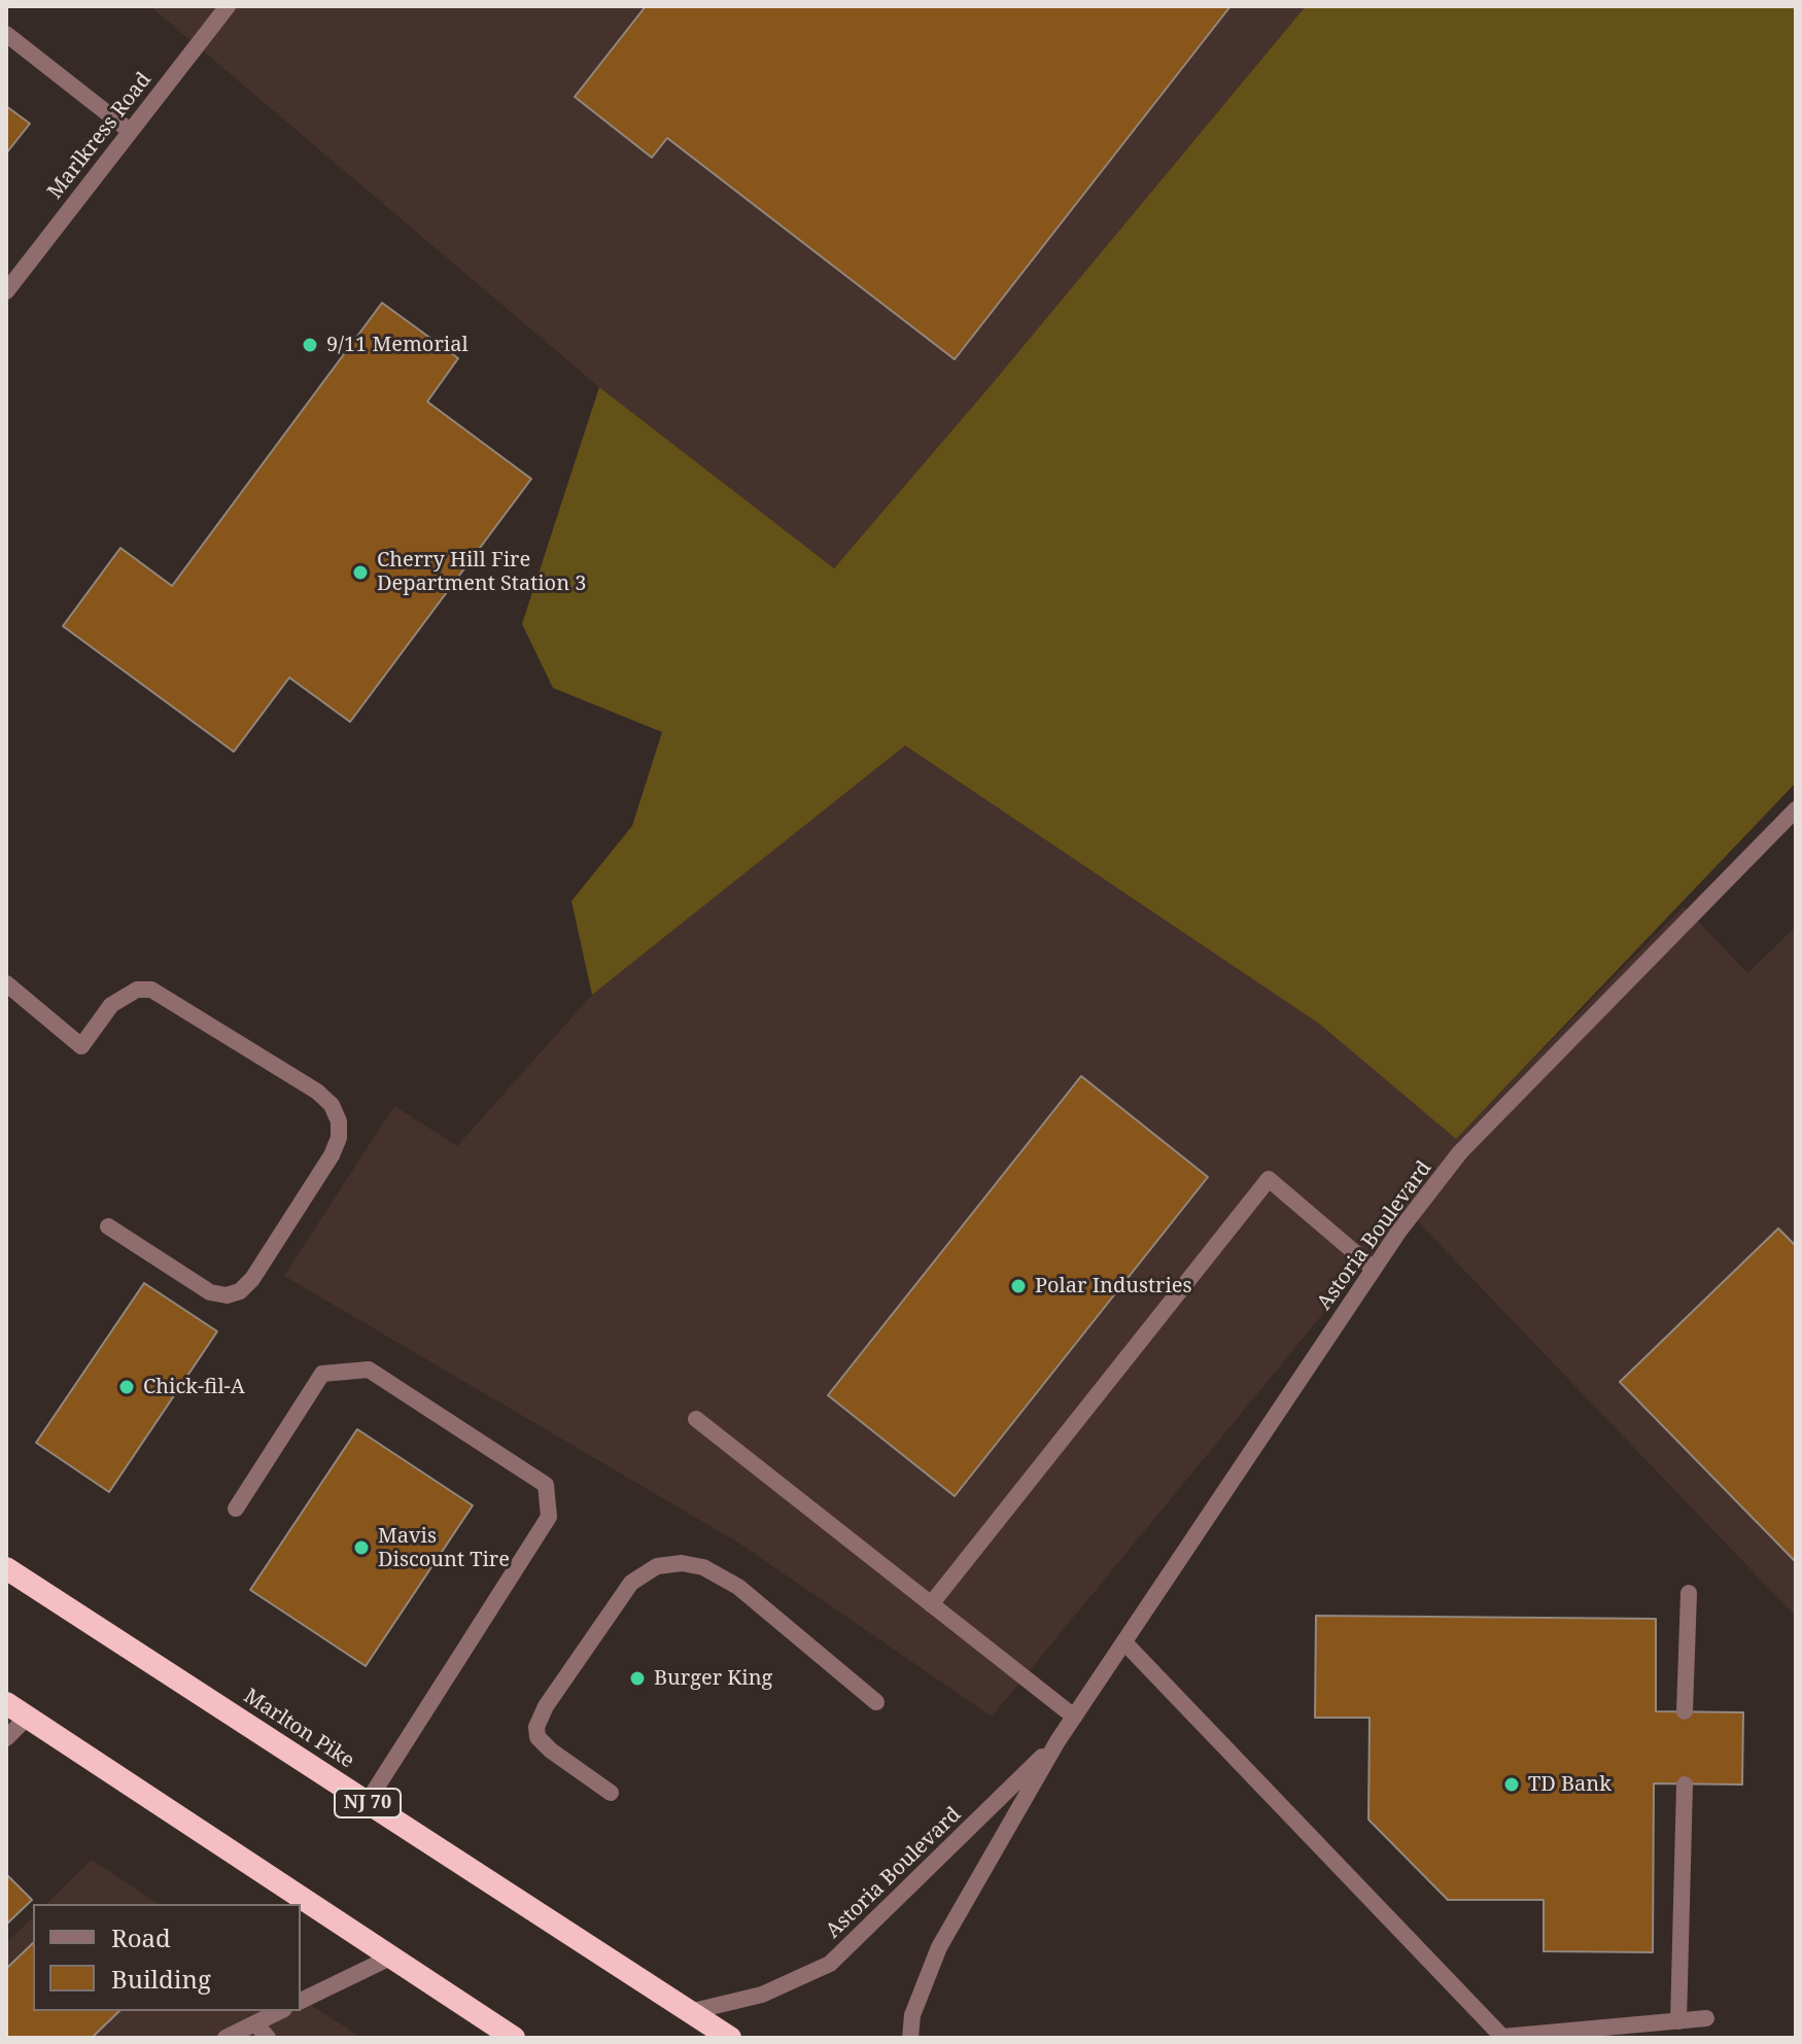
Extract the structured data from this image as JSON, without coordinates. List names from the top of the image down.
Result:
{
  "streets": {
    "highway": ["Marlton Pike", "NJ 70"],
    "street": ["Marlkress Road", "Astoria Boulevard"]
  },
  "crossings": [
    ["Astoria Boulevard", "Marlton Pike"]
  ],
  "places": [
    "9/11 Memorial",
    "Cherry Hill Fire Department Station 3",
    "Polar Industries",
    "Chick-fil-A",
    "Mavis Discount Tire",
    "Burger King",
    "TD Bank"
  ],
  "legend": ["Road", "Building"]
}
